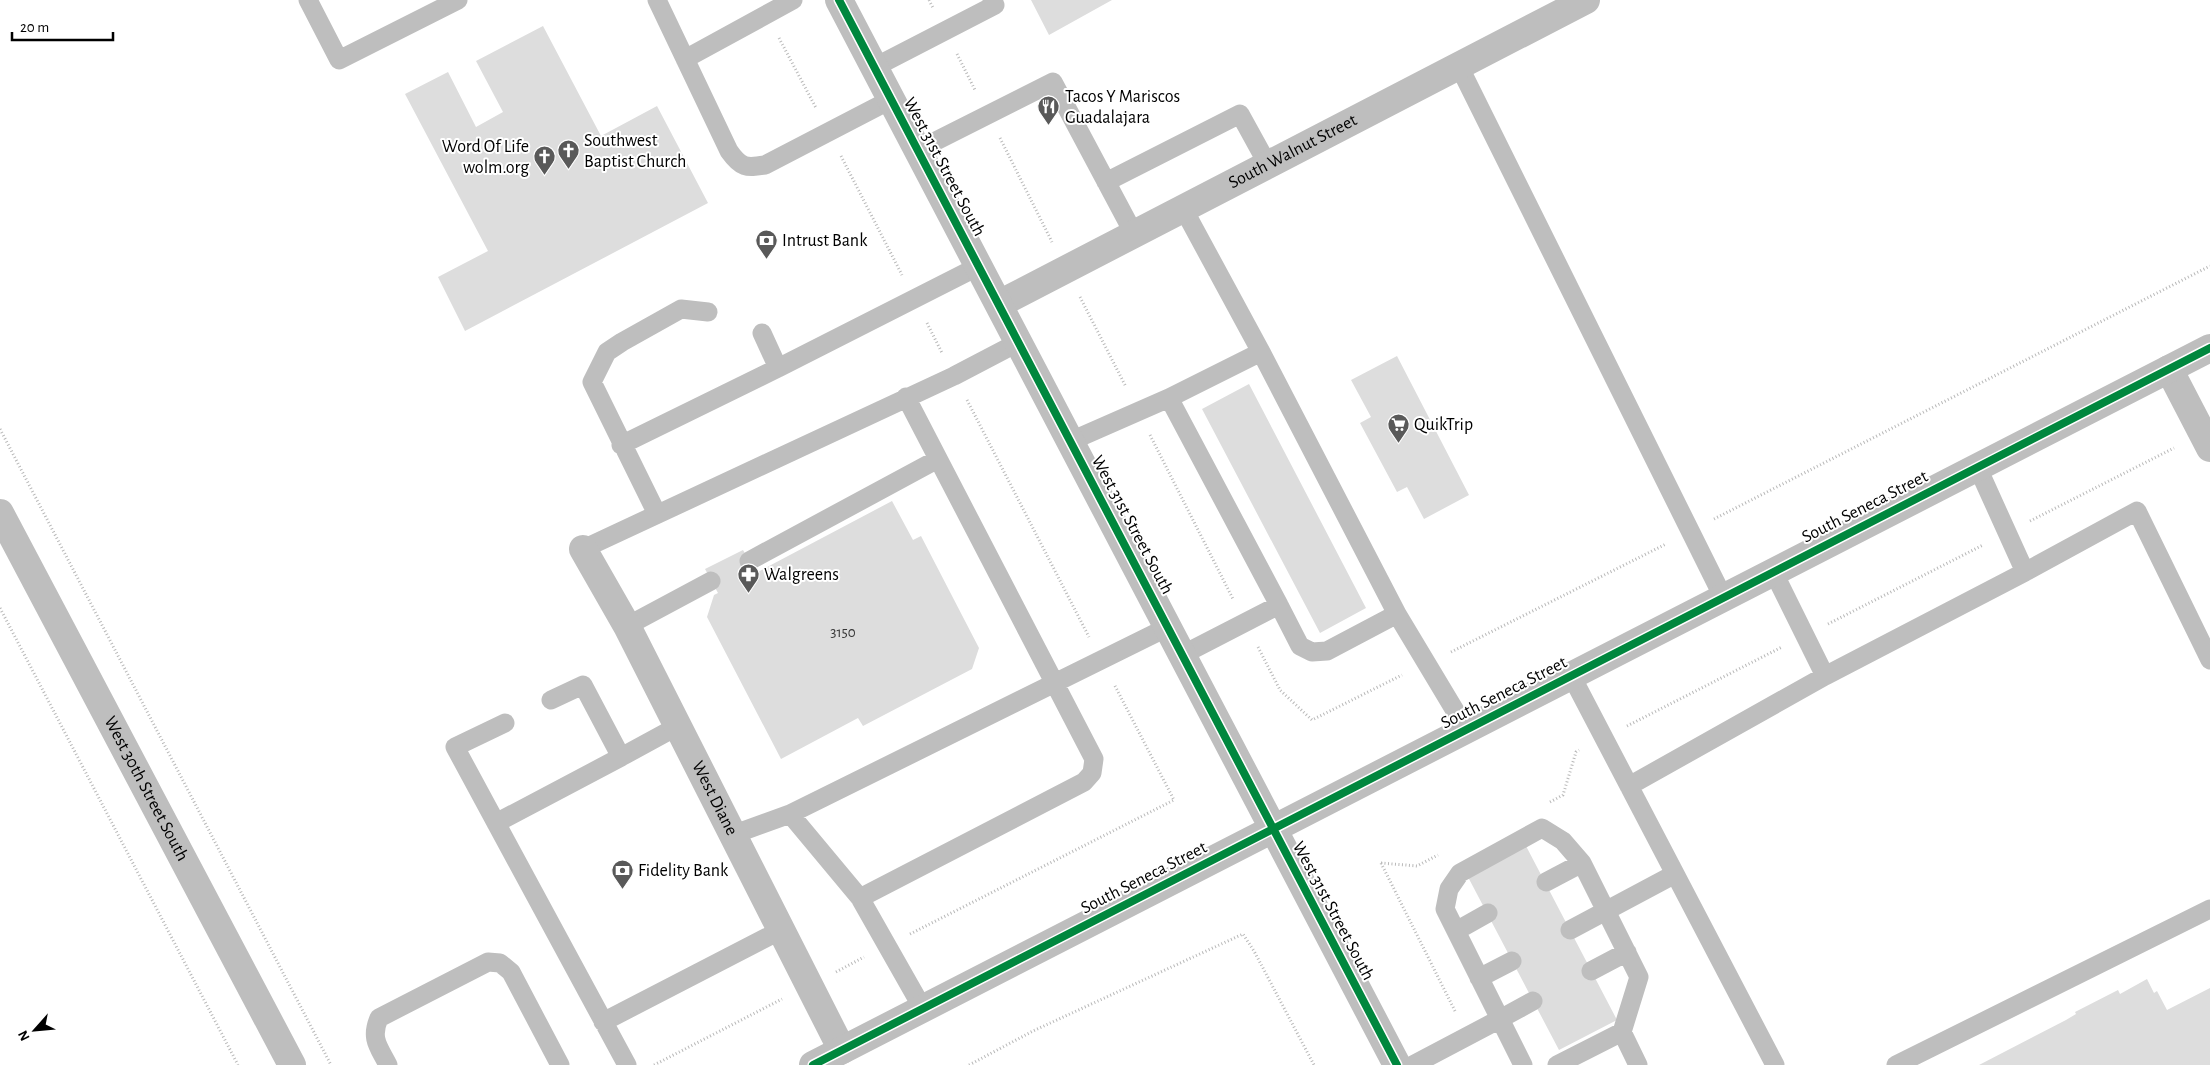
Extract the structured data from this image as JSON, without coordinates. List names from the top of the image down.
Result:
{
  "streets": {
    "street": [
      "South Walnut Street",
      "West 31st Street South",
      "South Seneca Street",
      "West 30th Street South",
      "West Diane"
    ]
  },
  "crossings": [
    ["South Walnut Street", "West 31st Street South"],
    ["West 31st Street South", "South Seneca Street"],
    ["South Seneca Street", "West Diane"]
  ],
  "places": {
    "restaurant": ["Tacos Y Mariscos Guadalajara"],
    "church": ["Southwest Baptist Church", "Word Of Life wolm.org"],
    "bank": ["Intrust Bank", "Fidelity Bank"],
    "supermarket": ["QuikTrip"],
    "pharmacy": ["Walgreens"]
  },
  "house_numbers": ["3150"],
  "scale_bar": "20 m",
  "north": "bottom left"
}
